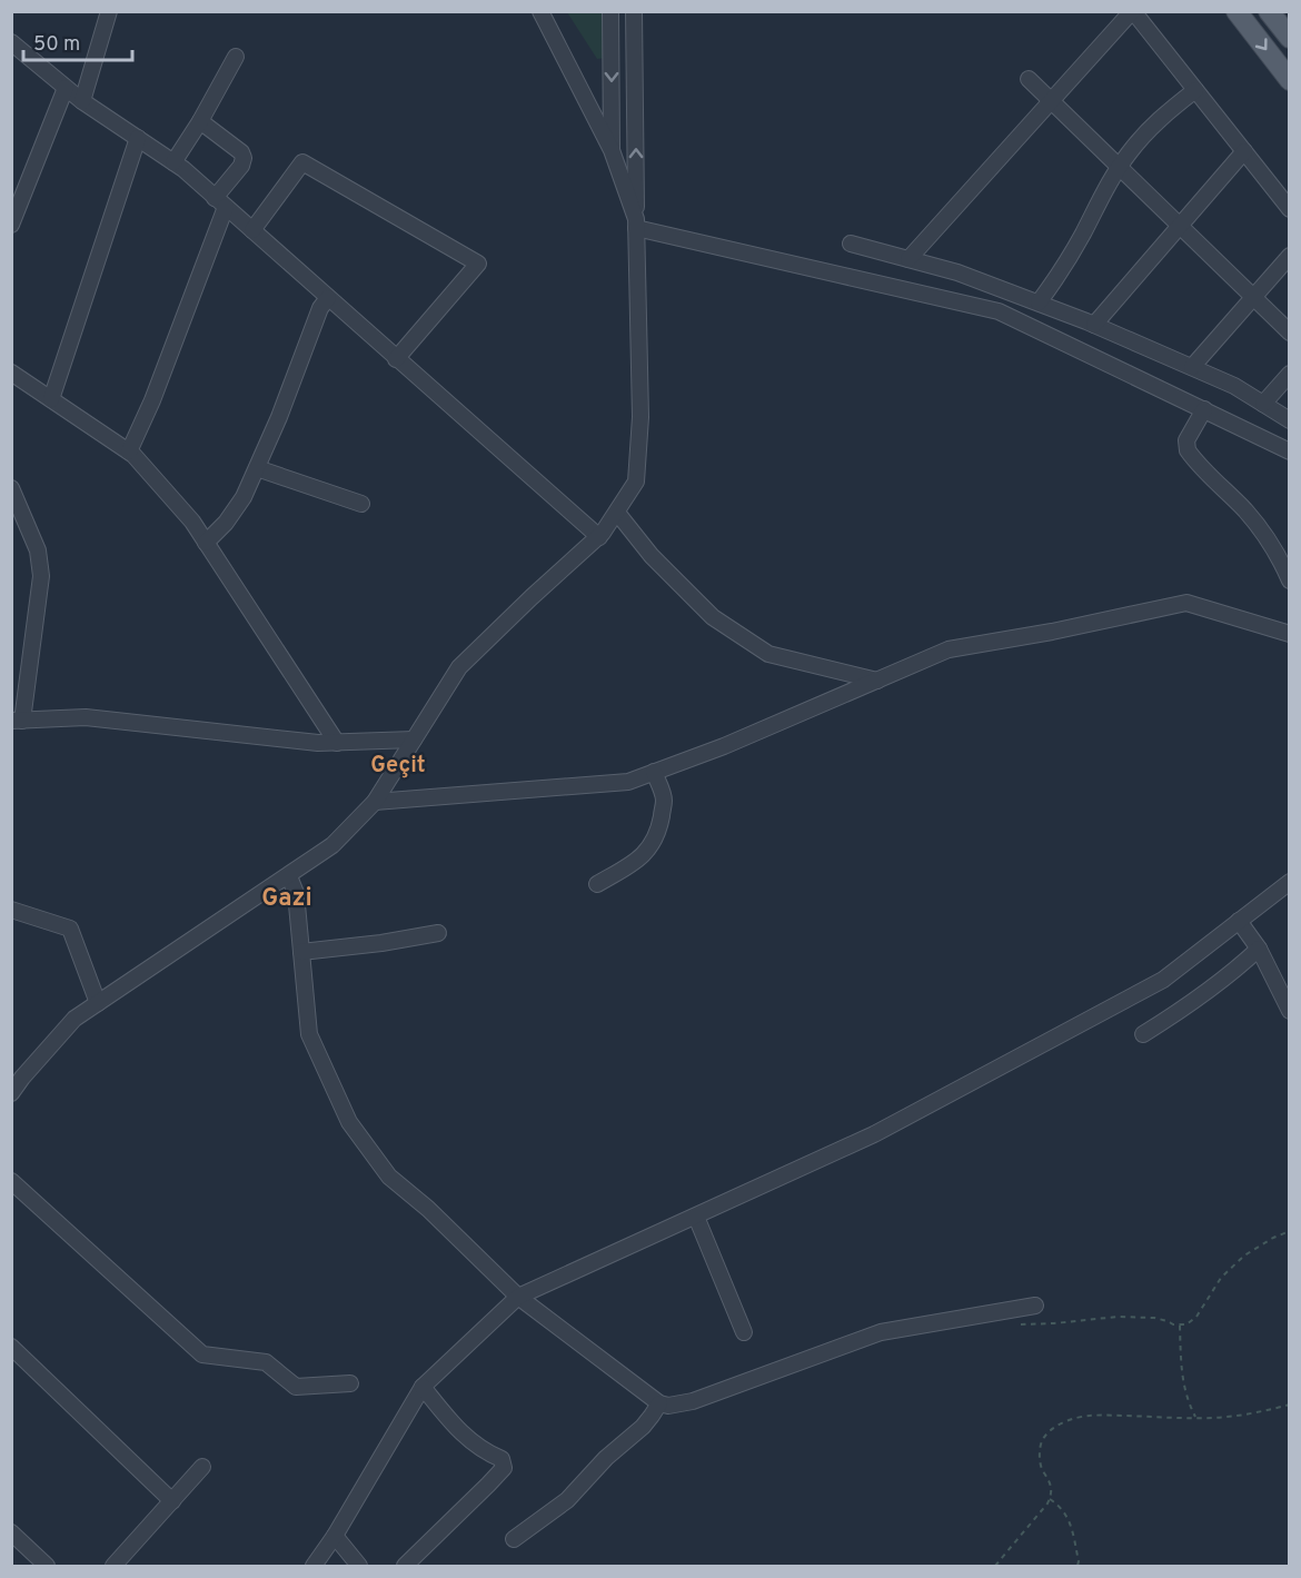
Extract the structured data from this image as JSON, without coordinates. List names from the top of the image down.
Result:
{
  "districts": ["Geçit", "Gazi"],
  "scale_bar": "50 m"
}
